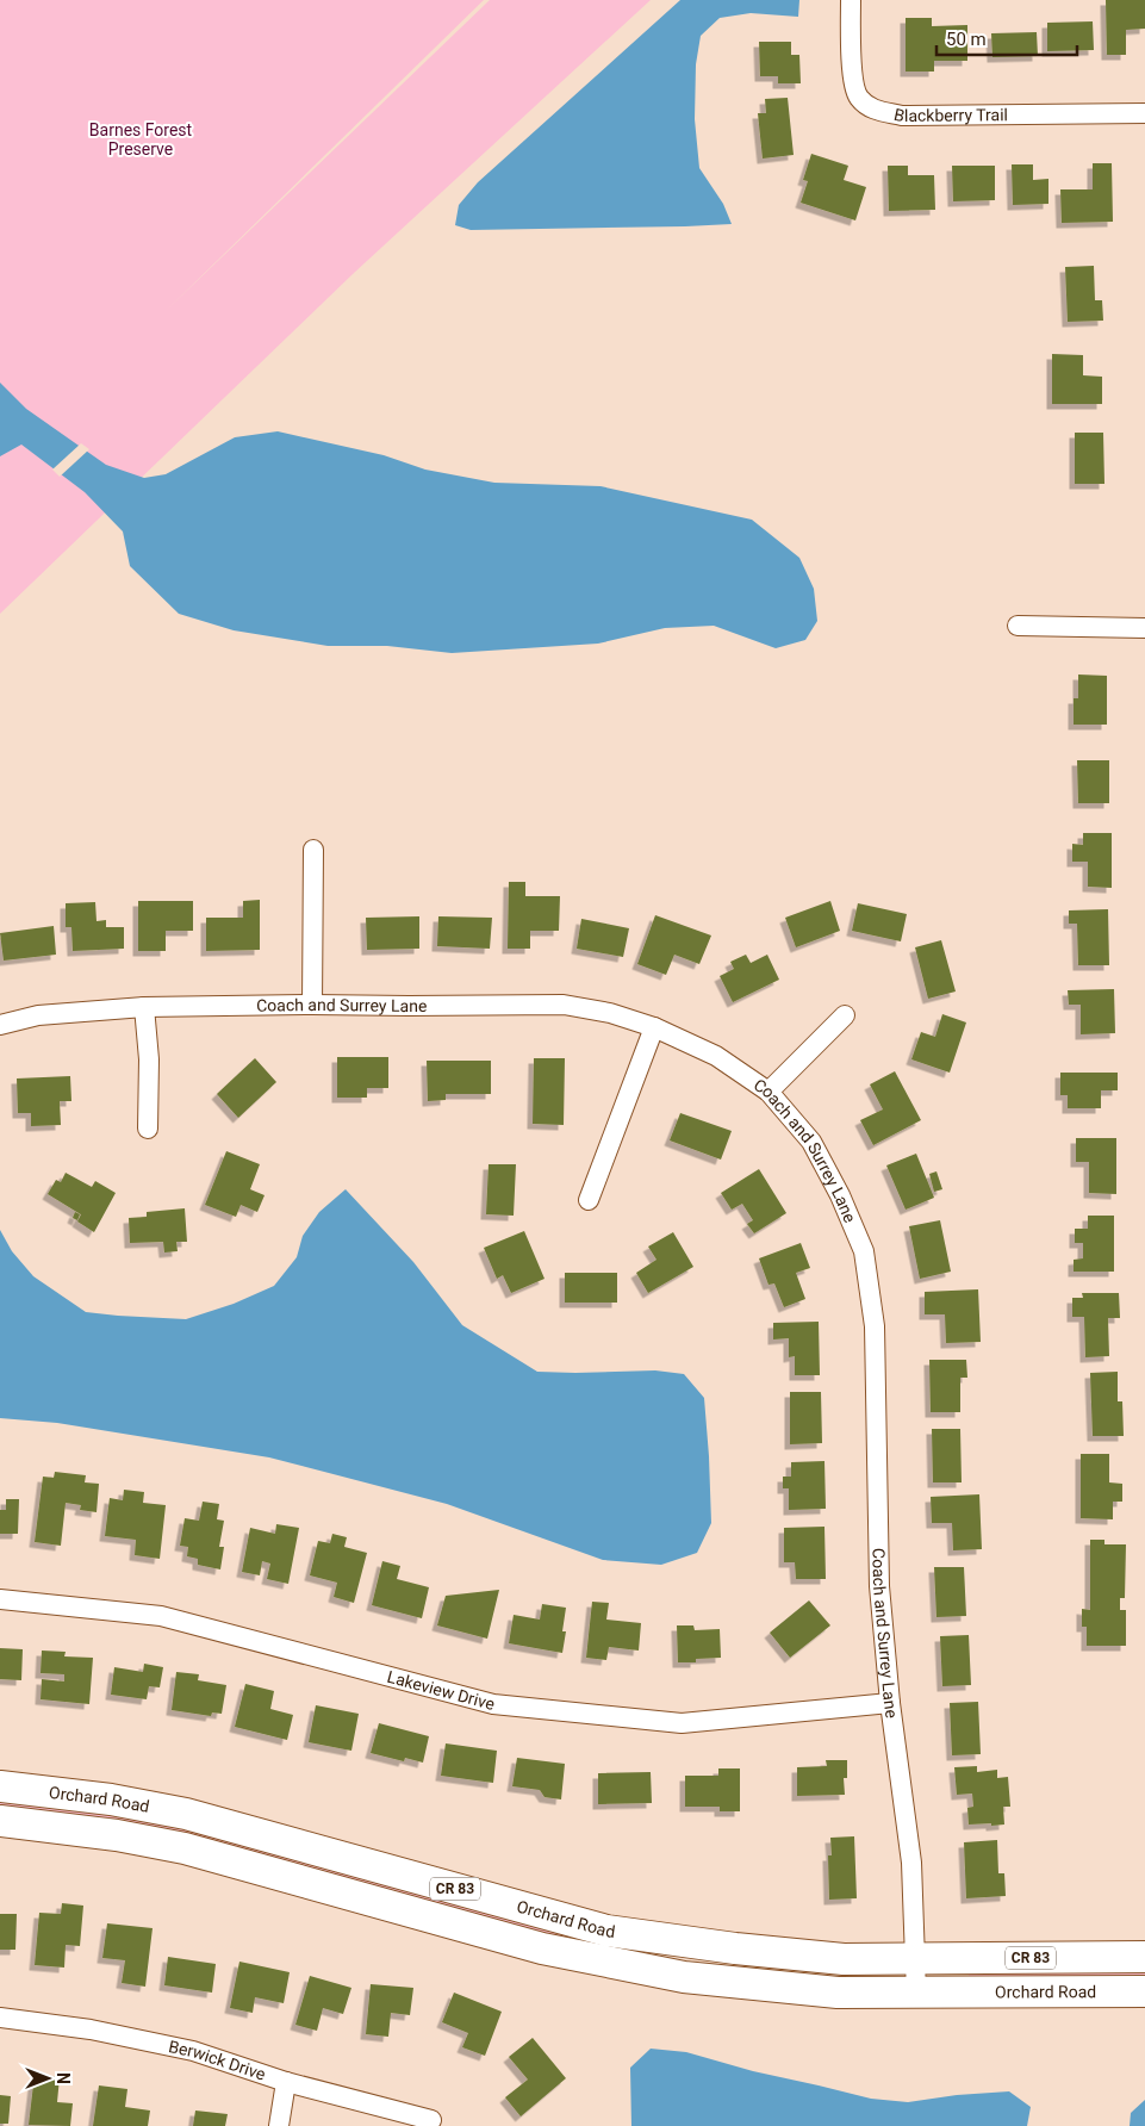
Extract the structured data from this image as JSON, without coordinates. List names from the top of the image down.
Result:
{
  "streets": {
    "main road": ["Orchard Road", "CR 83"],
    "street": [
      "Blackberry Trail",
      "Coach and Surrey Lane",
      "Lakeview Drive",
      "Berwick Drive"
    ]
  },
  "crossings": [
    ["Coach and Surrey Lane", "Lakeview Drive"],
    ["Coach and Surrey Lane", "Orchard Road"]
  ],
  "parks": ["Barnes Forest Preserve"],
  "scale_bar": "50 m",
  "north": "right"
}
